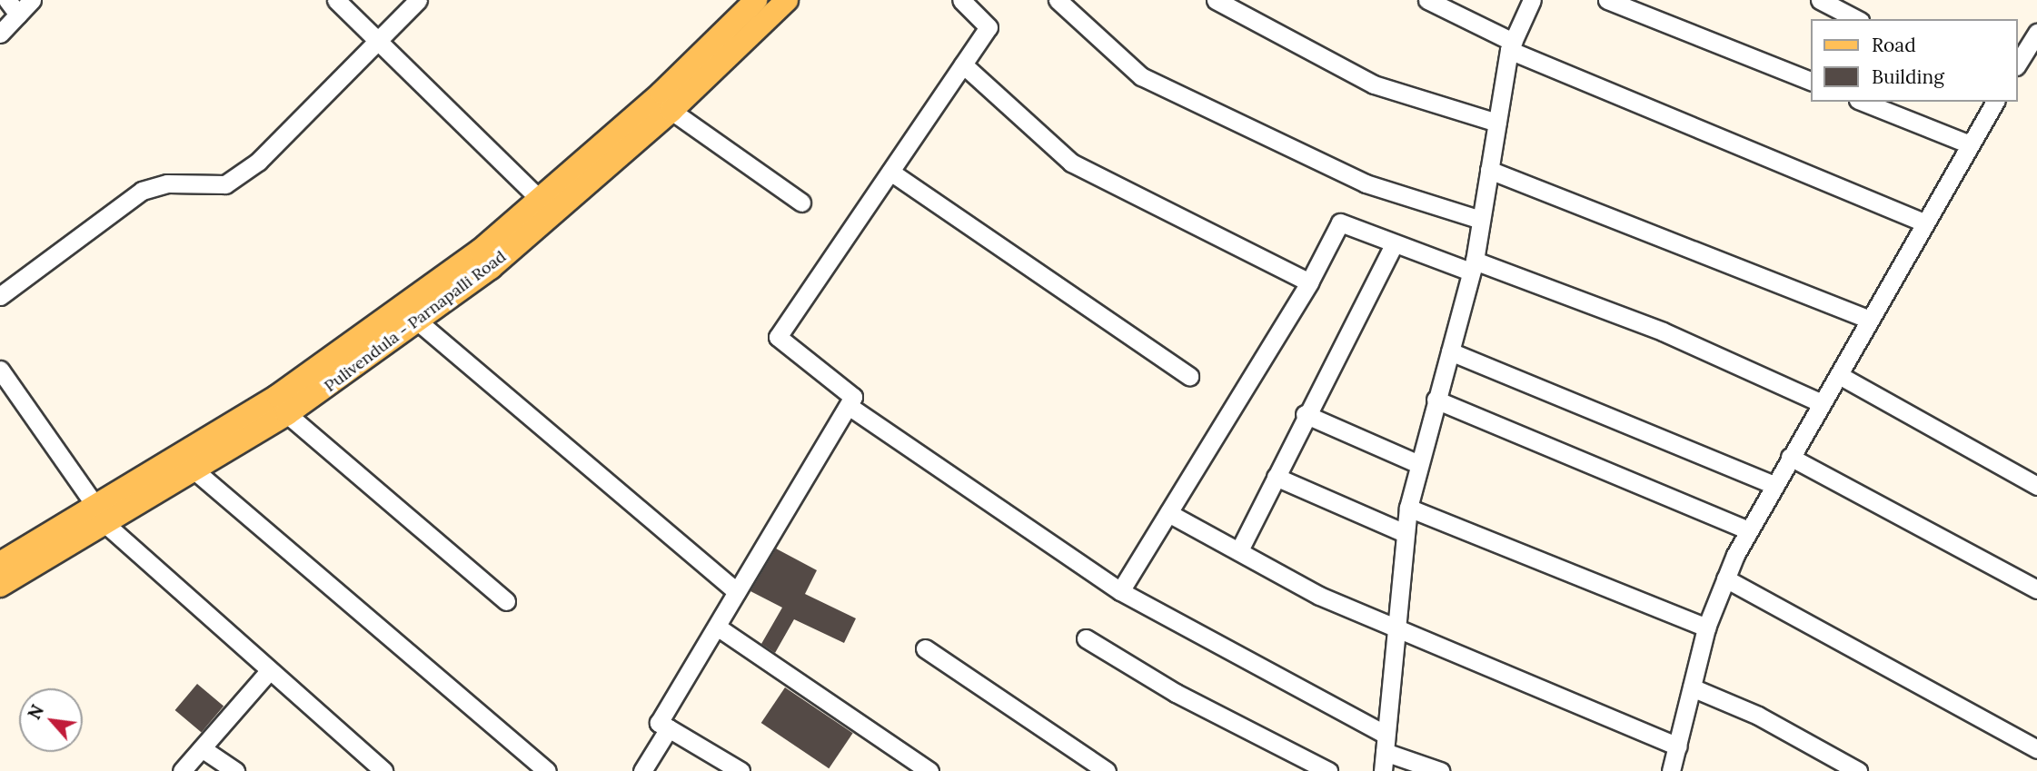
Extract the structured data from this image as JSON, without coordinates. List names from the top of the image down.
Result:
{
  "streets": {
    "main road": ["Pulivendula - Parnapalli Road"]
  },
  "legend": ["Road", "Building"],
  "north": "top left"
}
